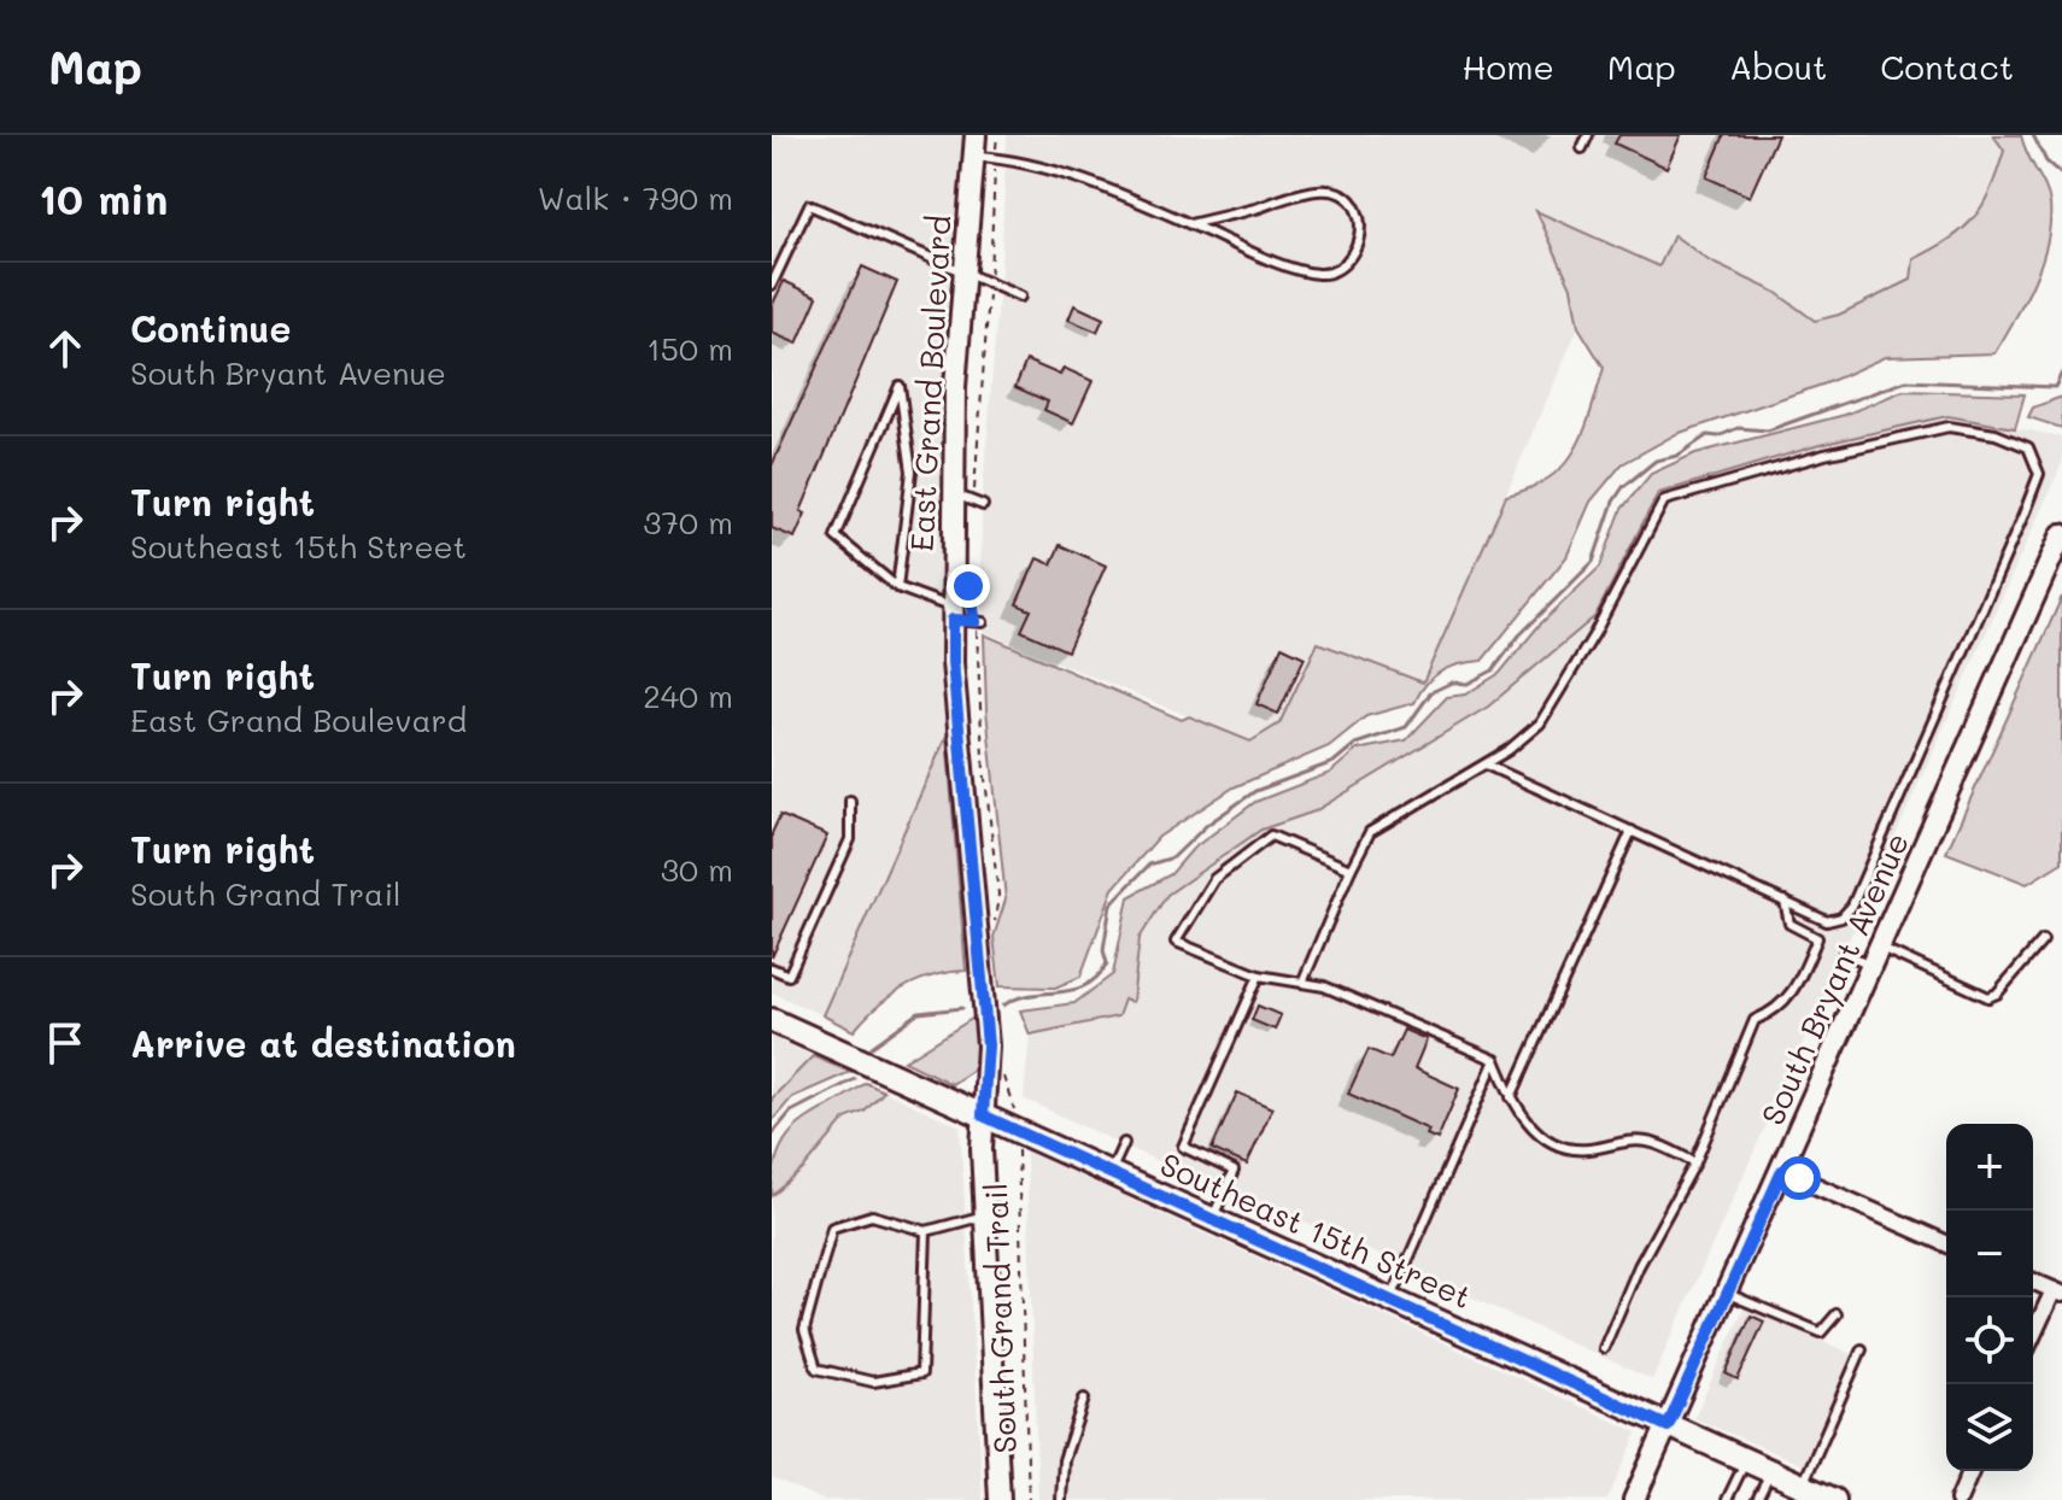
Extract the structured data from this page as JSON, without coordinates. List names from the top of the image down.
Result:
{
  "streets": {
    "main road": ["Southeast 15th Street"],
    "street": ["East Grand Boulevard", "South Bryant Avenue"],
    "path": ["South Grand Trail"]
  },
  "crossings": [
    ["East Grand Boulevard", "Southeast 15th Street"],
    ["South Bryant Avenue", "Southeast 15th Street"],
    ["Southeast 15th Street", "South Grand Trail"]
  ],
  "page": {
    "header": "Map",
    "nav": [
      "Home",
      "Map",
      "About",
      "Contact"
    ],
    "heading": ["10 min", "Walk · 790 m"],
    "list": [
      ["Continue", "South Bryant Avenue", "150 m"],
      ["Turn right", "Southeast 15th Street", "370 m"],
      ["Turn right", "East Grand Boulevard", "240 m"],
      ["Turn right", "South Grand Trail", "30 m"],
      "Arrive at destination"
    ],
    "map_buttons": ["+", "−"]
  }
}
